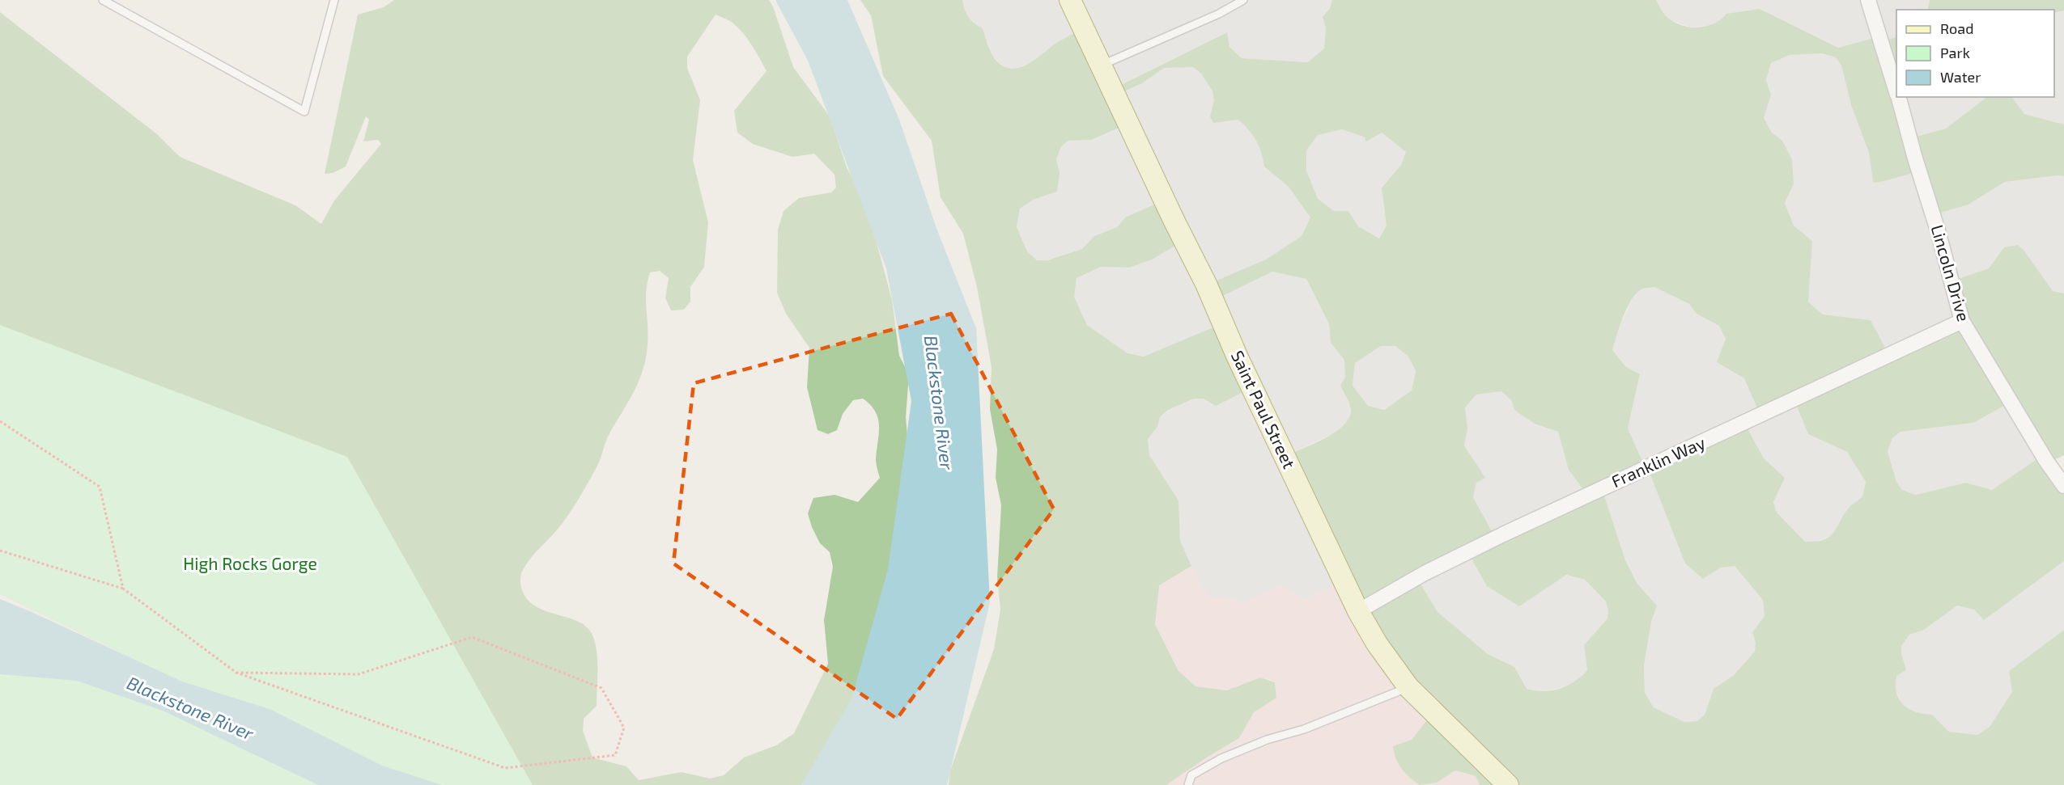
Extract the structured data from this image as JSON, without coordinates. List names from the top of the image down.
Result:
{
  "streets": {
    "main road": ["Saint Paul Street"],
    "street": ["Lincoln Drive", "Franklin Way"]
  },
  "crossings": [
    ["Lincoln Drive", "Franklin Way"],
    ["Saint Paul Street", "Franklin Way"]
  ],
  "water": ["Blackstone River"],
  "parks": ["High Rocks Gorge"],
  "legend": ["Road", "Park", "Water"]
}
